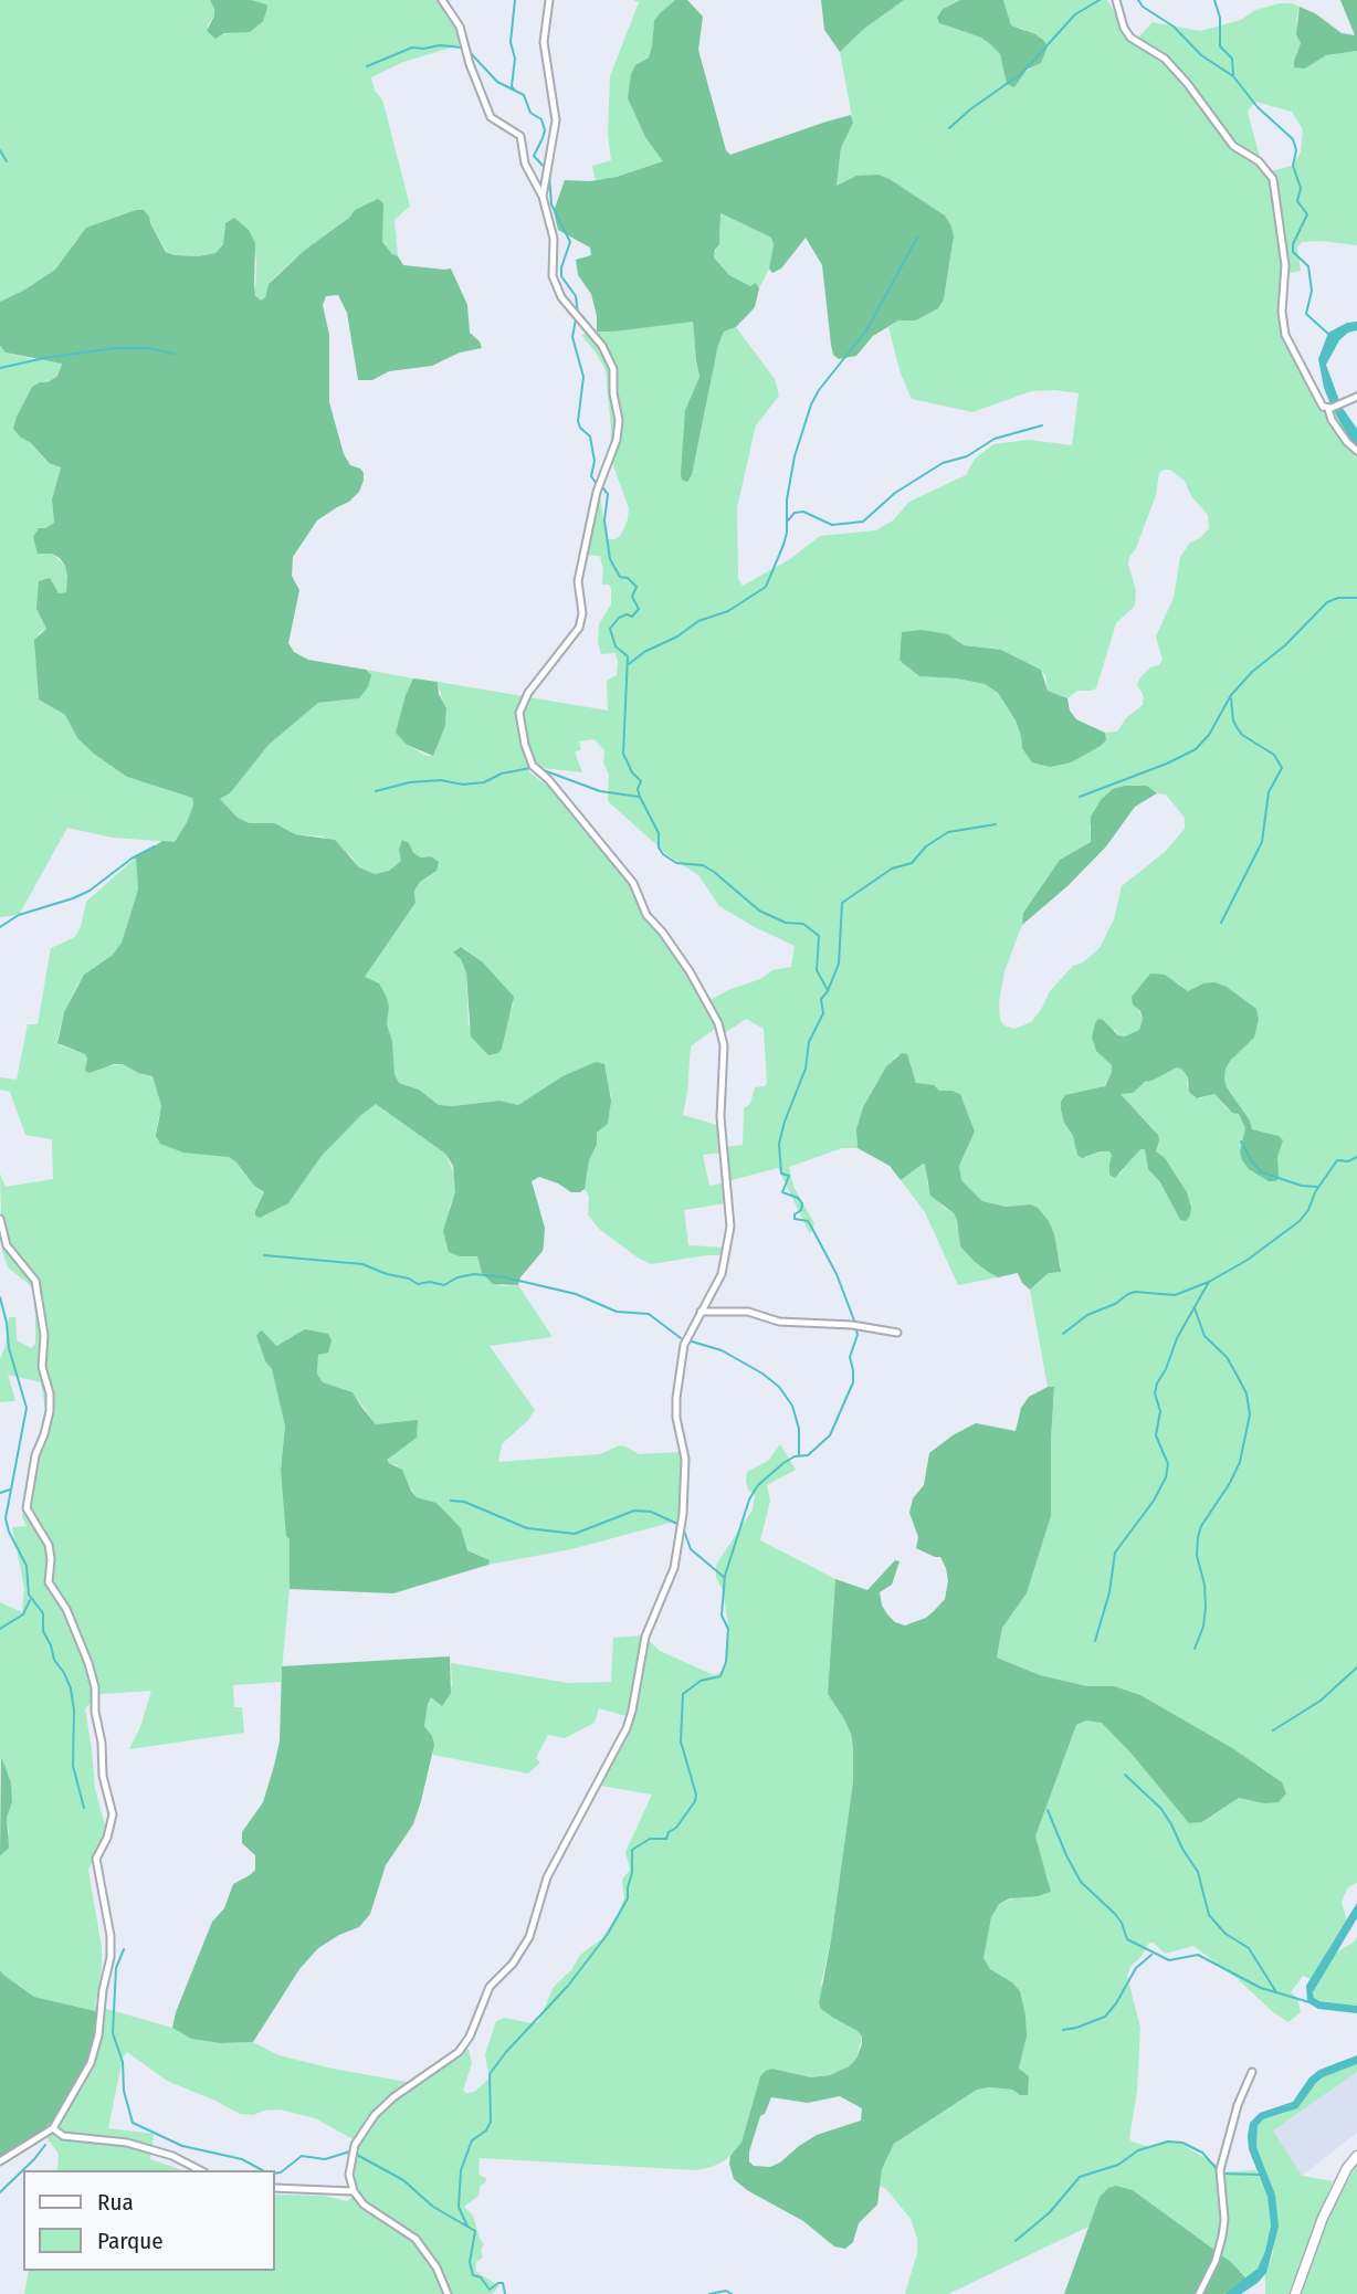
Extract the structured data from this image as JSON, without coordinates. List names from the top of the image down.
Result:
{
  "legend": ["Rua", "Parque"]
}
